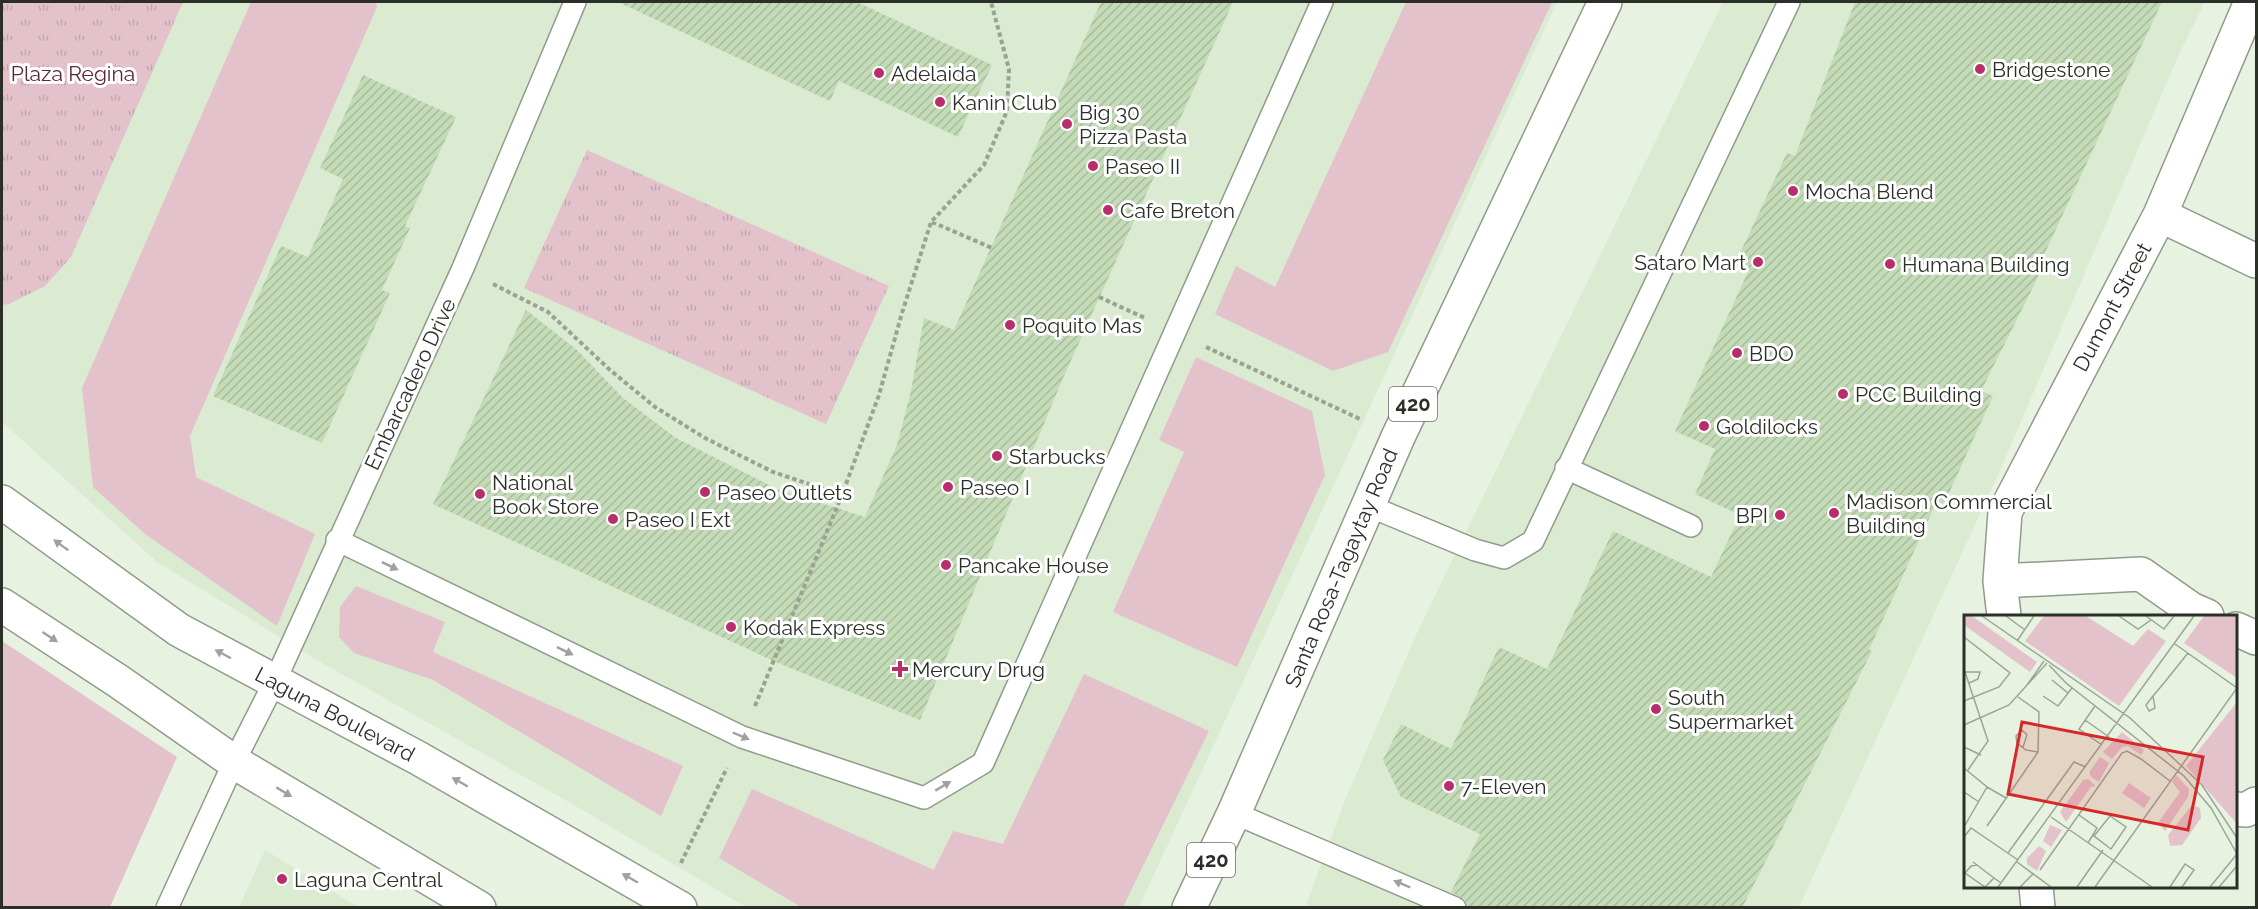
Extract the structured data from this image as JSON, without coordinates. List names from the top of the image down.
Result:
{
  "streets": {
    "main road": [
      "Dumont Street",
      "420",
      "Santa Rosa-Tagaytay Road",
      "Laguna Boulevard"
    ],
    "lane": ["Embarcadero Drive"]
  },
  "crossings": [
    ["Embarcadero Drive", "Laguna Boulevard"]
  ],
  "parks": ["Plaza Regina"],
  "places": {
    "other": [
      "Bridgestone",
      "Adelaida",
      "Kanin Club",
      "Big 30 Pizza Pasta",
      "Paseo II",
      "Mocha Blend",
      "Cafe Breton",
      "Sataro Mart",
      "Humana Building",
      "Poquito Mas",
      "BDO",
      "PCC Building",
      "Goldilocks",
      "Starbucks",
      "Paseo I",
      "Paseo Outlets",
      "National Book Store",
      "Madison Commercial Building",
      "BPI",
      "Paseo I Ext",
      "Pancake House",
      "Kodak Express",
      "South Supermarket",
      "7-Eleven",
      "Laguna Central"
    ],
    "health": ["Mercury Drug"]
  }
}
